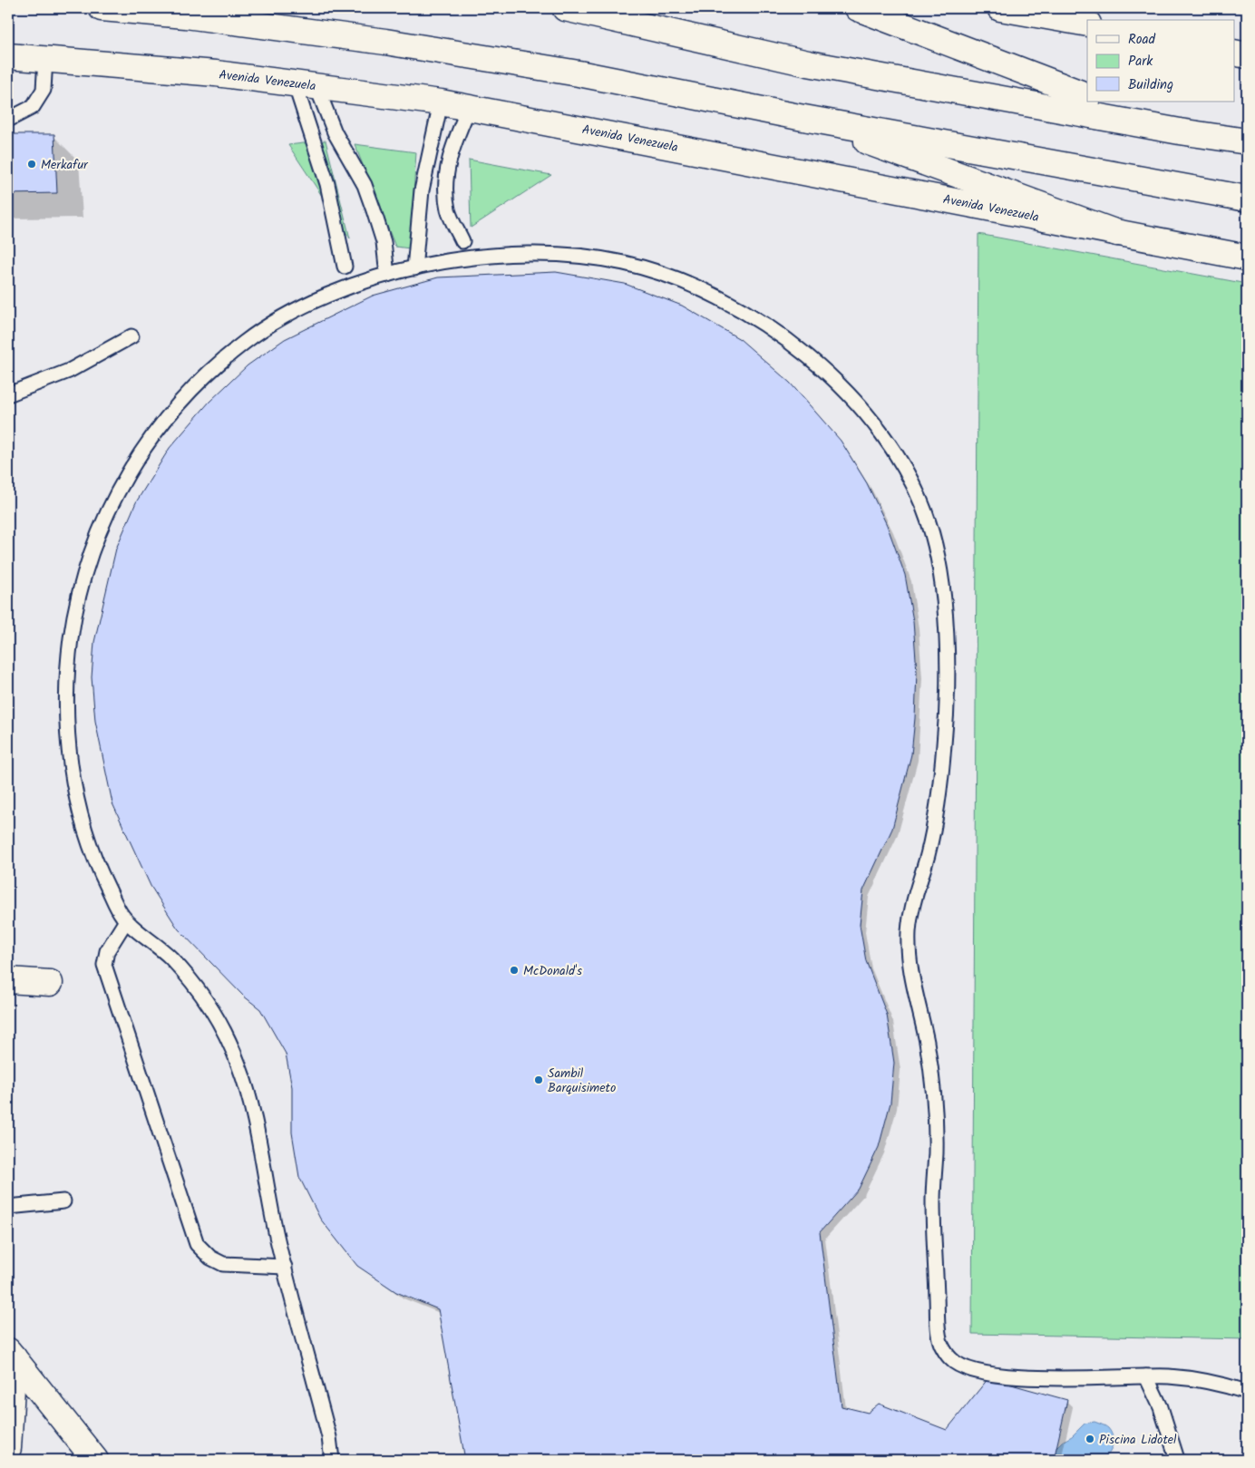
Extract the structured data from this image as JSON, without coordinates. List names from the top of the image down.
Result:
{
  "streets": {
    "street": ["Avenida Venezuela"]
  },
  "places": [
    "Merkafur",
    "McDonald's",
    "Sambil Barquisimeto",
    "Piscina Lidotel"
  ],
  "legend": ["Road", "Park", "Building"]
}
